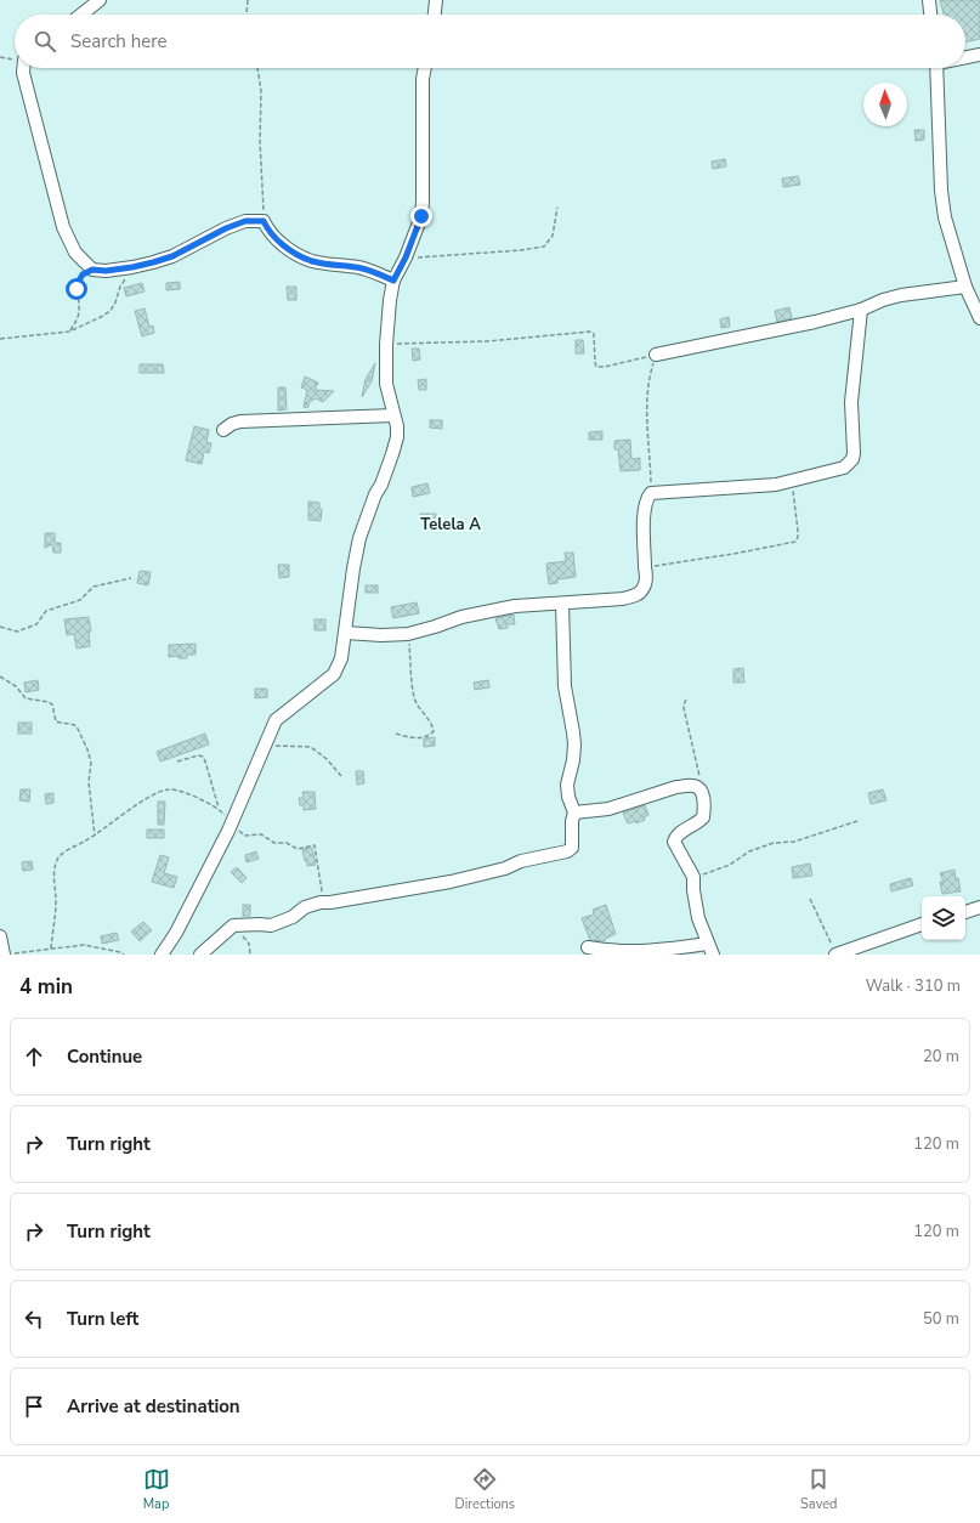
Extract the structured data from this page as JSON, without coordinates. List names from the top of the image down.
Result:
{
  "districts": ["Telela A"],
  "north": "top",
  "page": {
    "search": "Search here",
    "heading": ["4 min", "Walk · 310 m"],
    "list": [
      ["Continue", "20 m"],
      ["Turn right", "120 m"],
      ["Turn right", "120 m"],
      ["Turn left", "50 m"],
      "Arrive at destination"
    ],
    "nav": ["Map", "Directions", "Saved"]
  }
}
